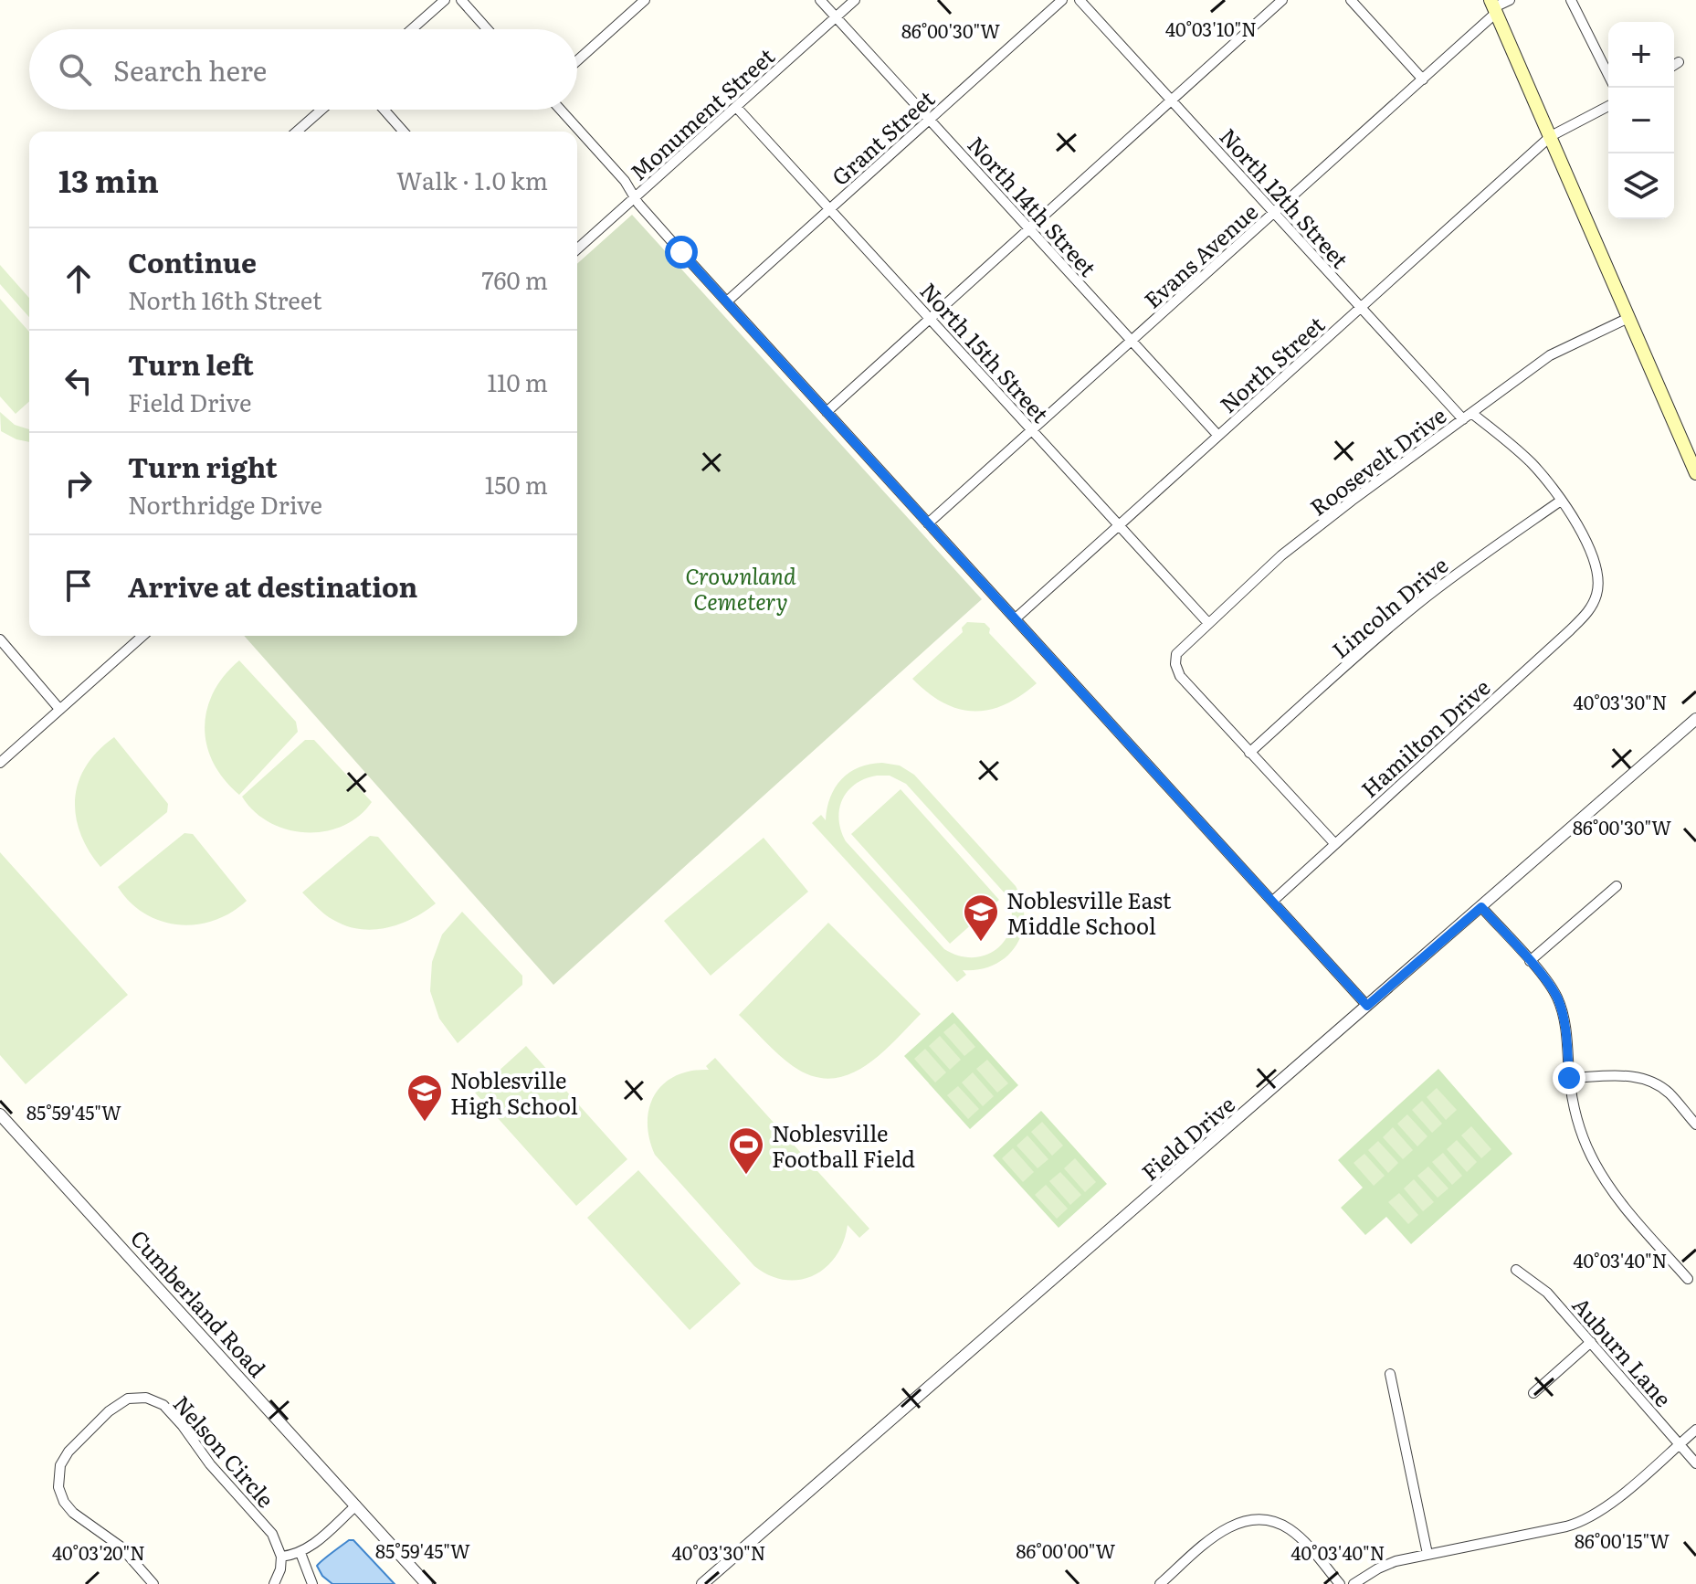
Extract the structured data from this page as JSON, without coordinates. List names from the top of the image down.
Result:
{
  "streets": {
    "street": [
      "Monument Street",
      "Grant Street",
      "North 12th Street",
      "North 14th Street",
      "Evans Avenue",
      "North 15th Street",
      "North Street",
      "Roosevelt Drive",
      "Lincoln Drive",
      "Hamilton Drive",
      "Field Drive",
      "Cumberland Road",
      "Auburn Lane",
      "Nelson Circle"
    ]
  },
  "crossings": [
    ["Monument Street", "North 14th Street"],
    ["Monument Street", "North 15th Street"],
    ["Grant Street", "North 14th Street"],
    ["Grant Street", "North 15th Street"],
    ["North 12th Street", "Evans Avenue"],
    ["North 12th Street", "North Street"],
    ["North 12th Street", "Roosevelt Drive"],
    ["North 12th Street", "Lincoln Drive"],
    ["North 12th Street", "Hamilton Drive"],
    ["North 14th Street", "Evans Avenue"],
    ["North 14th Street", "North Street"],
    ["Evans Avenue", "North 15th Street"],
    ["North 15th Street", "North Street"],
    ["North 15th Street", "Roosevelt Drive"],
    ["Roosevelt Drive", "Lincoln Drive"]
  ],
  "parks": ["Crownland Cemetery"],
  "places": {
    "school or university": ["Noblesville East Middle School", "Noblesville High School"],
    "sports": ["Noblesville Football Field"]
  },
  "page": {
    "map_buttons": ["+", "−"],
    "search": "Search here",
    "heading": ["13 min", "Walk · 1.0 km"],
    "list": [
      ["Continue", "North 16th Street", "760 m"],
      ["Turn left", "Field Drive", "110 m"],
      ["Turn right", "Northridge Drive", "150 m"],
      "Arrive at destination"
    ]
  },
  "coordinates": [
    "40°03'10\"N",
    "86°00'30\"W",
    "40°03'30\"N",
    "85°59'45\"W",
    "40°03'40\"N",
    "86°00'15\"W",
    "86°00'00\"W",
    "40°03'20\"N"
  ]
}
